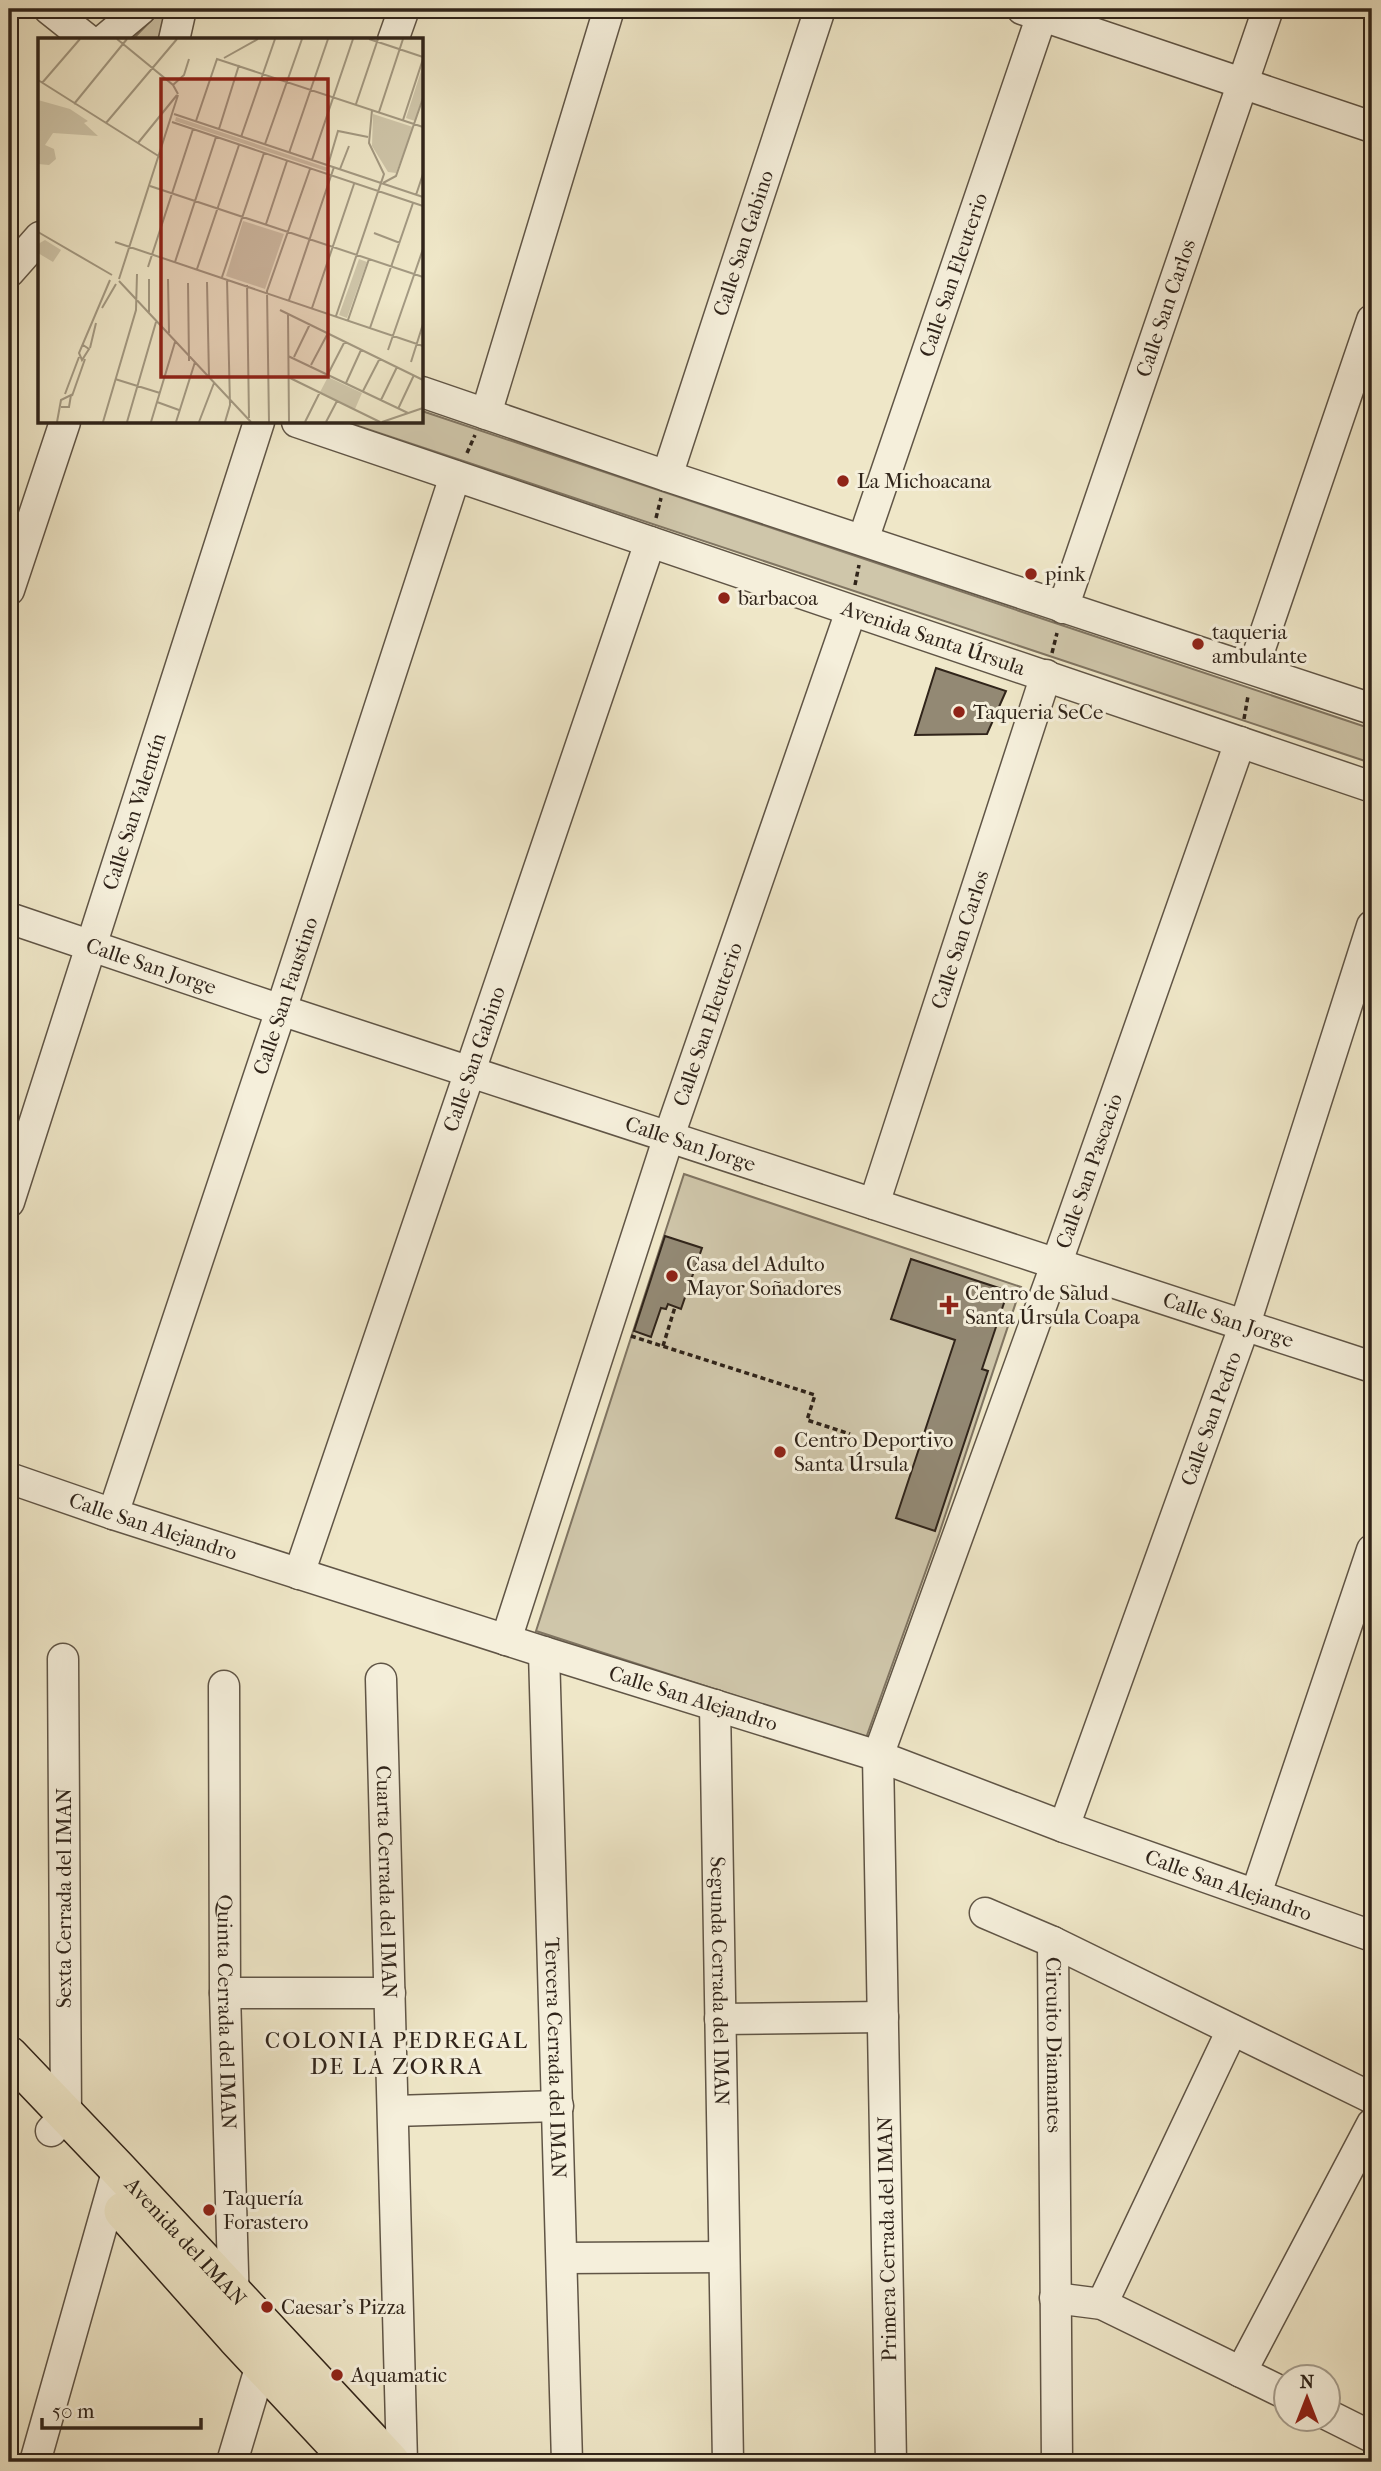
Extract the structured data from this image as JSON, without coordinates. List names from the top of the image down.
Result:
{
  "streets": {
    "main road": ["Avenida del IMAN"],
    "street": [
      "Calle San Gabino",
      "Calle San Eleuterio",
      "Calle San Carlos",
      "Avenida Santa Úrsula",
      "Calle San Valentín",
      "Calle San Jorge",
      "Calle San Faustino",
      "Calle San Pascacio",
      "Calle San Pedro",
      "Calle San Alejandro",
      "Cuarta Cerrada del IMAN",
      "Sexta Cerrada del IMAN",
      "Segunda Cerrada del IMAN",
      "Quinta Cerrada del IMAN",
      "Circuito Diamantes",
      "Tercera Cerrada del IMAN",
      "Primera Cerrada del IMAN"
    ]
  },
  "crossings": [
    ["Calle San Gabino", "Avenida Santa Úrsula"],
    ["Calle San Gabino", "Calle San Jorge"],
    ["Calle San Gabino", "Calle San Alejandro"],
    ["Calle San Eleuterio", "Avenida Santa Úrsula"],
    ["Calle San Eleuterio", "Calle San Jorge"],
    ["Calle San Eleuterio", "Calle San Alejandro"],
    ["Calle San Carlos", "Avenida Santa Úrsula"],
    ["Calle San Carlos", "Calle San Jorge"],
    ["Avenida Santa Úrsula", "Calle San Faustino"],
    ["Avenida Santa Úrsula", "Calle San Pascacio"],
    ["Calle San Valentín", "Calle San Jorge"],
    ["Calle San Jorge", "Calle San Faustino"],
    ["Calle San Jorge", "Calle San Pascacio"],
    ["Calle San Jorge", "Calle San Pedro"],
    ["Calle San Faustino", "Calle San Alejandro"],
    ["Calle San Pascacio", "Calle San Alejandro"],
    ["Calle San Pascacio", "Primera Cerrada del IMAN"],
    ["Calle San Pedro", "Calle San Alejandro"],
    ["Calle San Alejandro", "Segunda Cerrada del IMAN"],
    ["Calle San Alejandro", "Tercera Cerrada del IMAN"],
    ["Calle San Alejandro", "Primera Cerrada del IMAN"],
    ["Sexta Cerrada del IMAN", "Avenida del IMAN"],
    ["Quinta Cerrada del IMAN", "Avenida del IMAN"]
  ],
  "districts": ["COLONIA PEDREGAL DE LA ZORRA"],
  "places": {
    "other": [
      "La Michoacana",
      "pink",
      "barbacoa",
      "taqueria ambulante",
      "Taqueria SeCe",
      "Casa del Adulto Mayor Soñadores",
      "Centro Deportivo Santa Úrsula",
      "Taquería Forastero",
      "Caesar's Pizza",
      "Aquamatic"
    ],
    "health": ["Centro de Salud Santa Úrsula Coapa"]
  },
  "scale_bar": "50 m",
  "north": "top"
}
